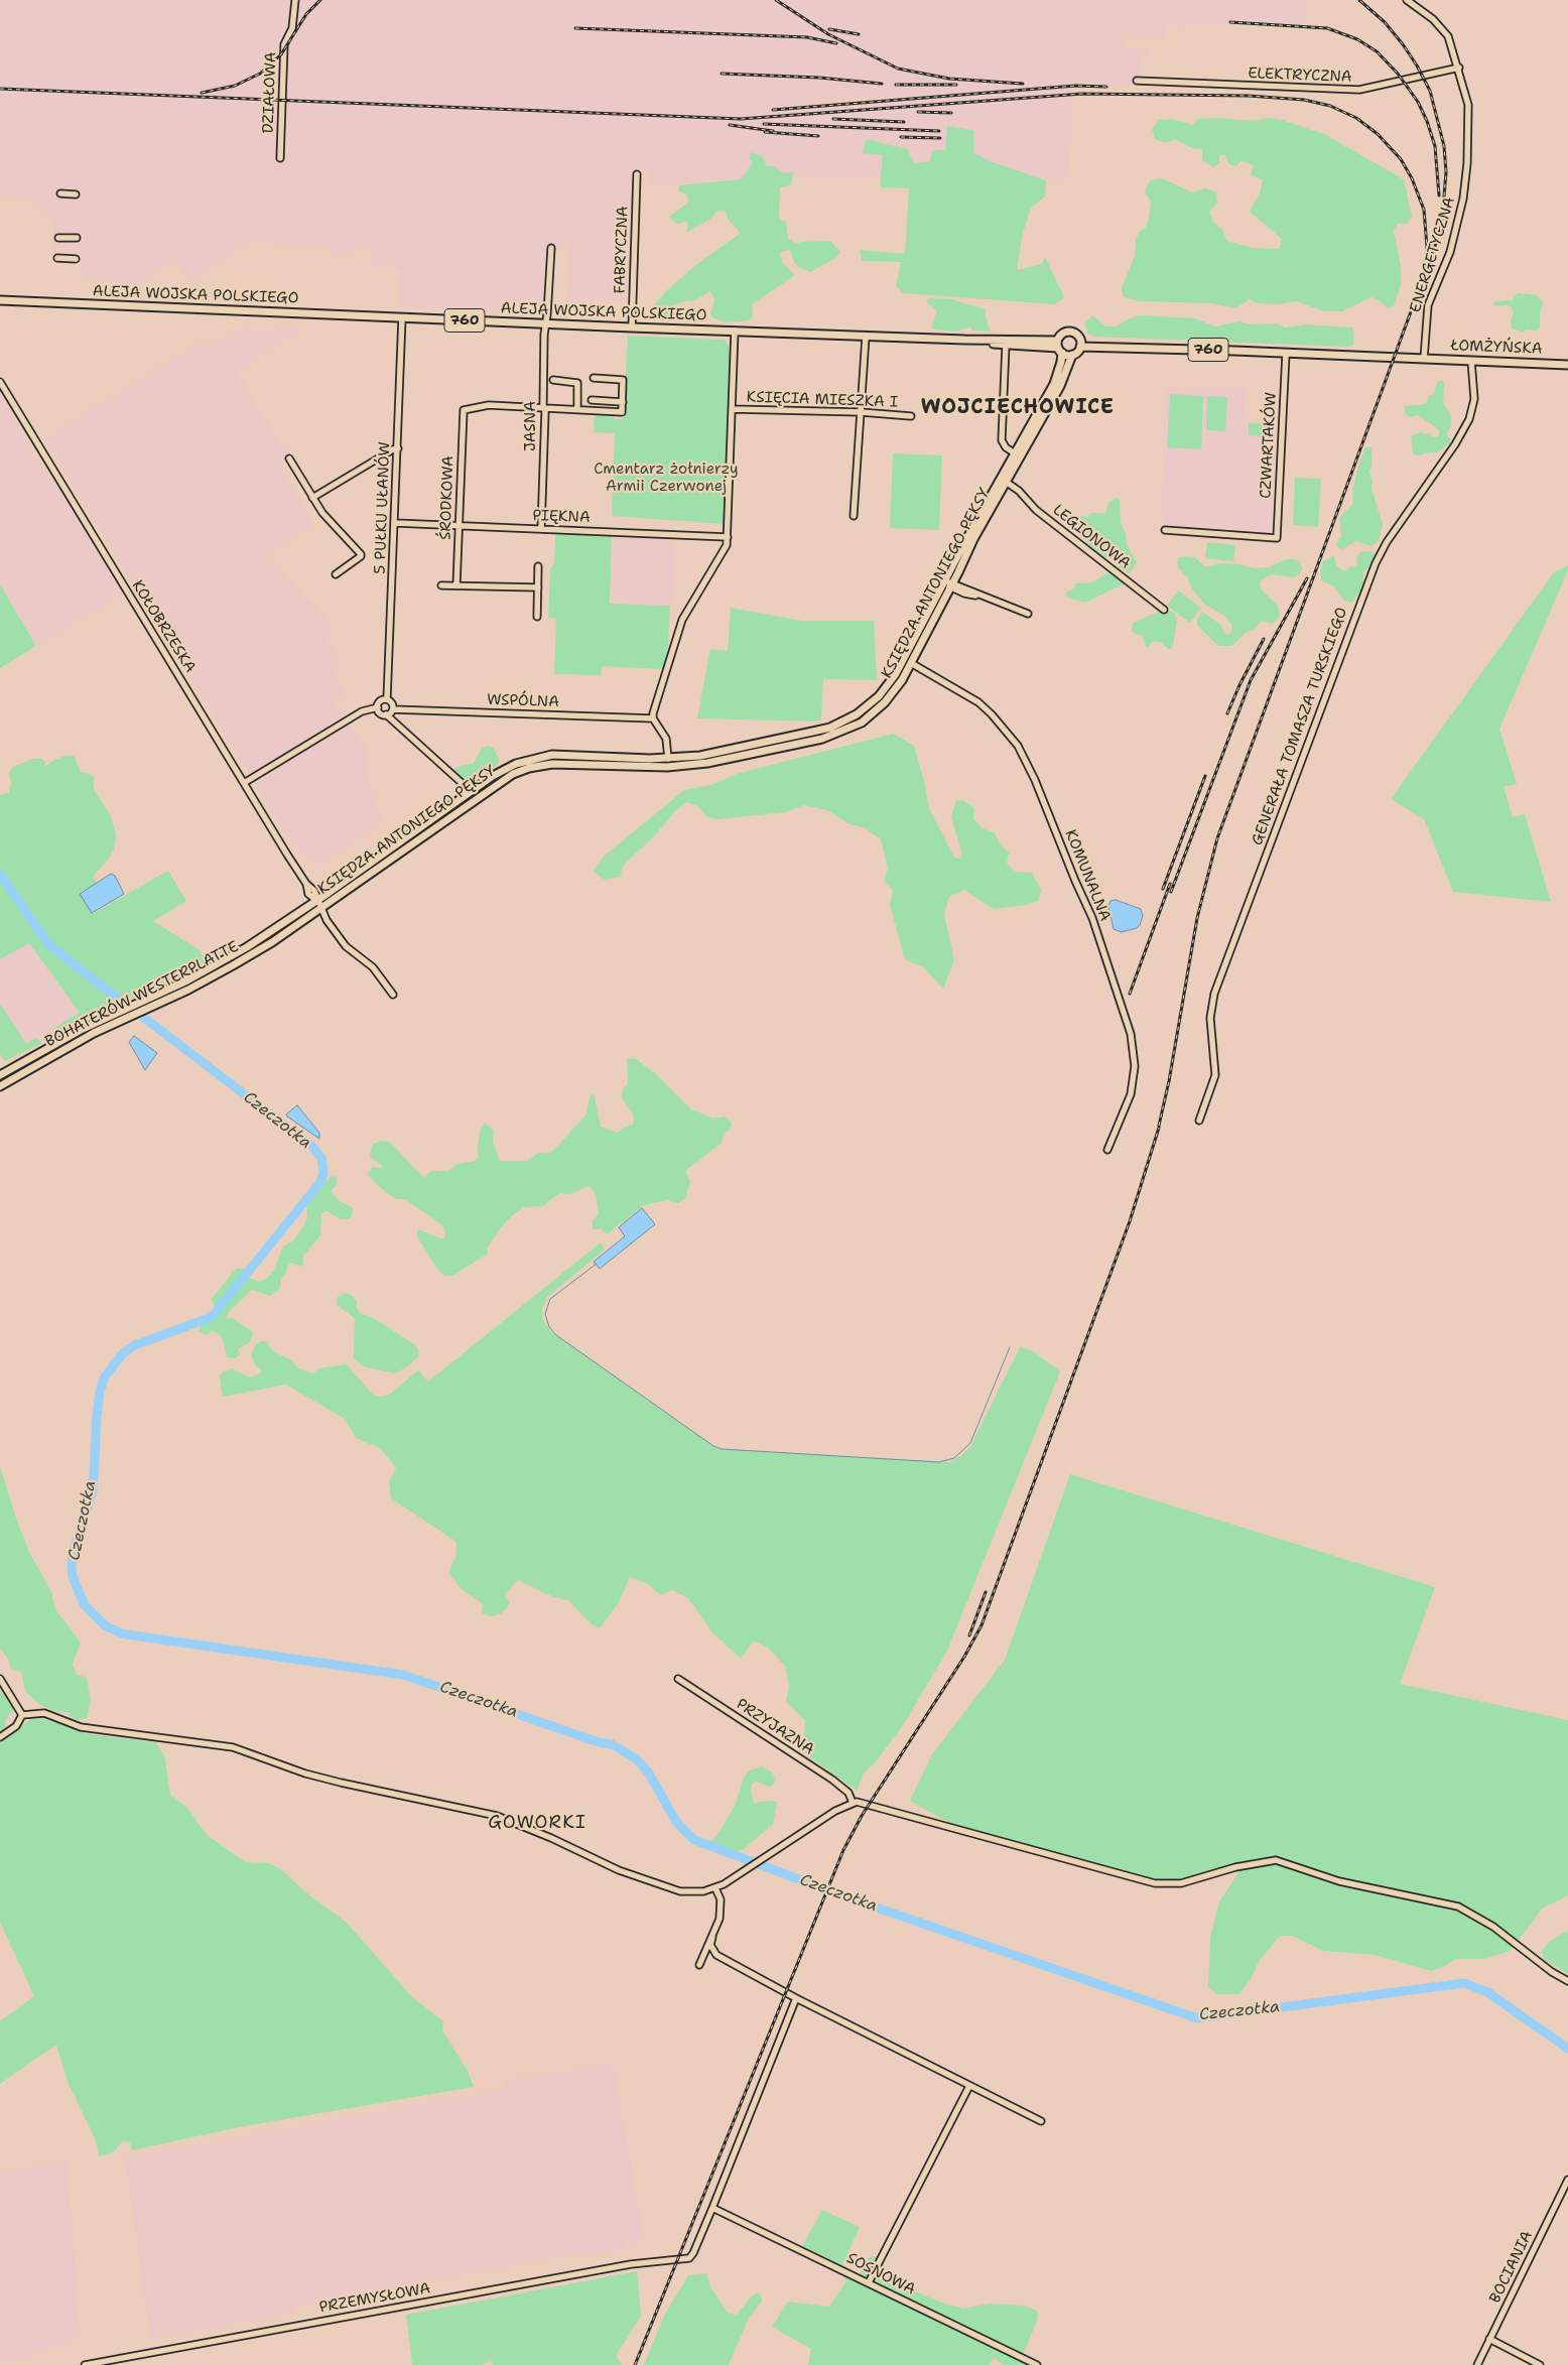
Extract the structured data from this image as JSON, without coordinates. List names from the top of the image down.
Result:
{
  "streets": {
    "main road": [
      "ALEJA WOJSKA POLSKIEGO",
      "760",
      "ŁOMŻYŃSKA",
      "KSIĘDZA ANTONIEGO PĘKSY",
      "BOHATERÓW WESTERPLATTE"
    ],
    "street": [
      "ELEKTRYCZNA",
      "DZIAŁOWA",
      "FABRYCZNA",
      "ENERGETYCZNA",
      "KSIĘCIA MIESZKA I",
      "JASNA",
      "CZWARTAKÓW",
      "ŚRODKOWA",
      "5 PUŁKU UŁANÓW",
      "PIĘKNA",
      "LEGIONOWA",
      "KOŁOBRZESKA",
      "WSPÓLNA",
      "GENERAŁA TOMASZA TURSKIEGO",
      "KOMUNALNA",
      "PRZYJAZNA",
      "BOCIANIA",
      "SOSNOWA",
      "PRZEMYSŁOWA"
    ]
  },
  "crossings": [
    ["ELEKTRYCZNA", "ENERGETYCZNA"],
    ["FABRYCZNA", "ALEJA WOJSKA POLSKIEGO"],
    ["ENERGETYCZNA", "760"],
    ["ENERGETYCZNA", "ŁOMŻYŃSKA"],
    ["ALEJA WOJSKA POLSKIEGO", "760"],
    ["ALEJA WOJSKA POLSKIEGO", "JASNA"],
    ["ALEJA WOJSKA POLSKIEGO", "5 PUŁKU UŁANÓW"],
    ["ALEJA WOJSKA POLSKIEGO", "KSIĘDZA ANTONIEGO PĘKSY"],
    ["760", "ŁOMŻYŃSKA"],
    ["760", "CZWARTAKÓW"],
    ["760", "KSIĘDZA ANTONIEGO PĘKSY"],
    ["ŁOMŻYŃSKA", "GENERAŁA TOMASZA TURSKIEGO"],
    ["JASNA", "ŚRODKOWA"],
    ["JASNA", "PIĘKNA"],
    ["ŚRODKOWA", "PIĘKNA"],
    ["5 PUŁKU UŁANÓW", "PIĘKNA"],
    ["5 PUŁKU UŁANÓW", "WSPÓLNA"],
    ["LEGIONOWA", "KSIĘDZA ANTONIEGO PĘKSY"],
    ["KSIĘDZA ANTONIEGO PĘKSY", "KOŁOBRZESKA"],
    ["KSIĘDZA ANTONIEGO PĘKSY", "KOMUNALNA"],
    ["KSIĘDZA ANTONIEGO PĘKSY", "BOHATERÓW WESTERPLATTE"],
    ["KOŁOBRZESKA", "BOHATERÓW WESTERPLATTE"],
    ["SOSNOWA", "PRZEMYSŁOWA"]
  ],
  "districts": ["WOJCIECHOWICE", "GOWORKI"],
  "water": ["Czeczotka"],
  "parks": ["Cmentarz żołnierzy Armii Czerwonej"]
}
